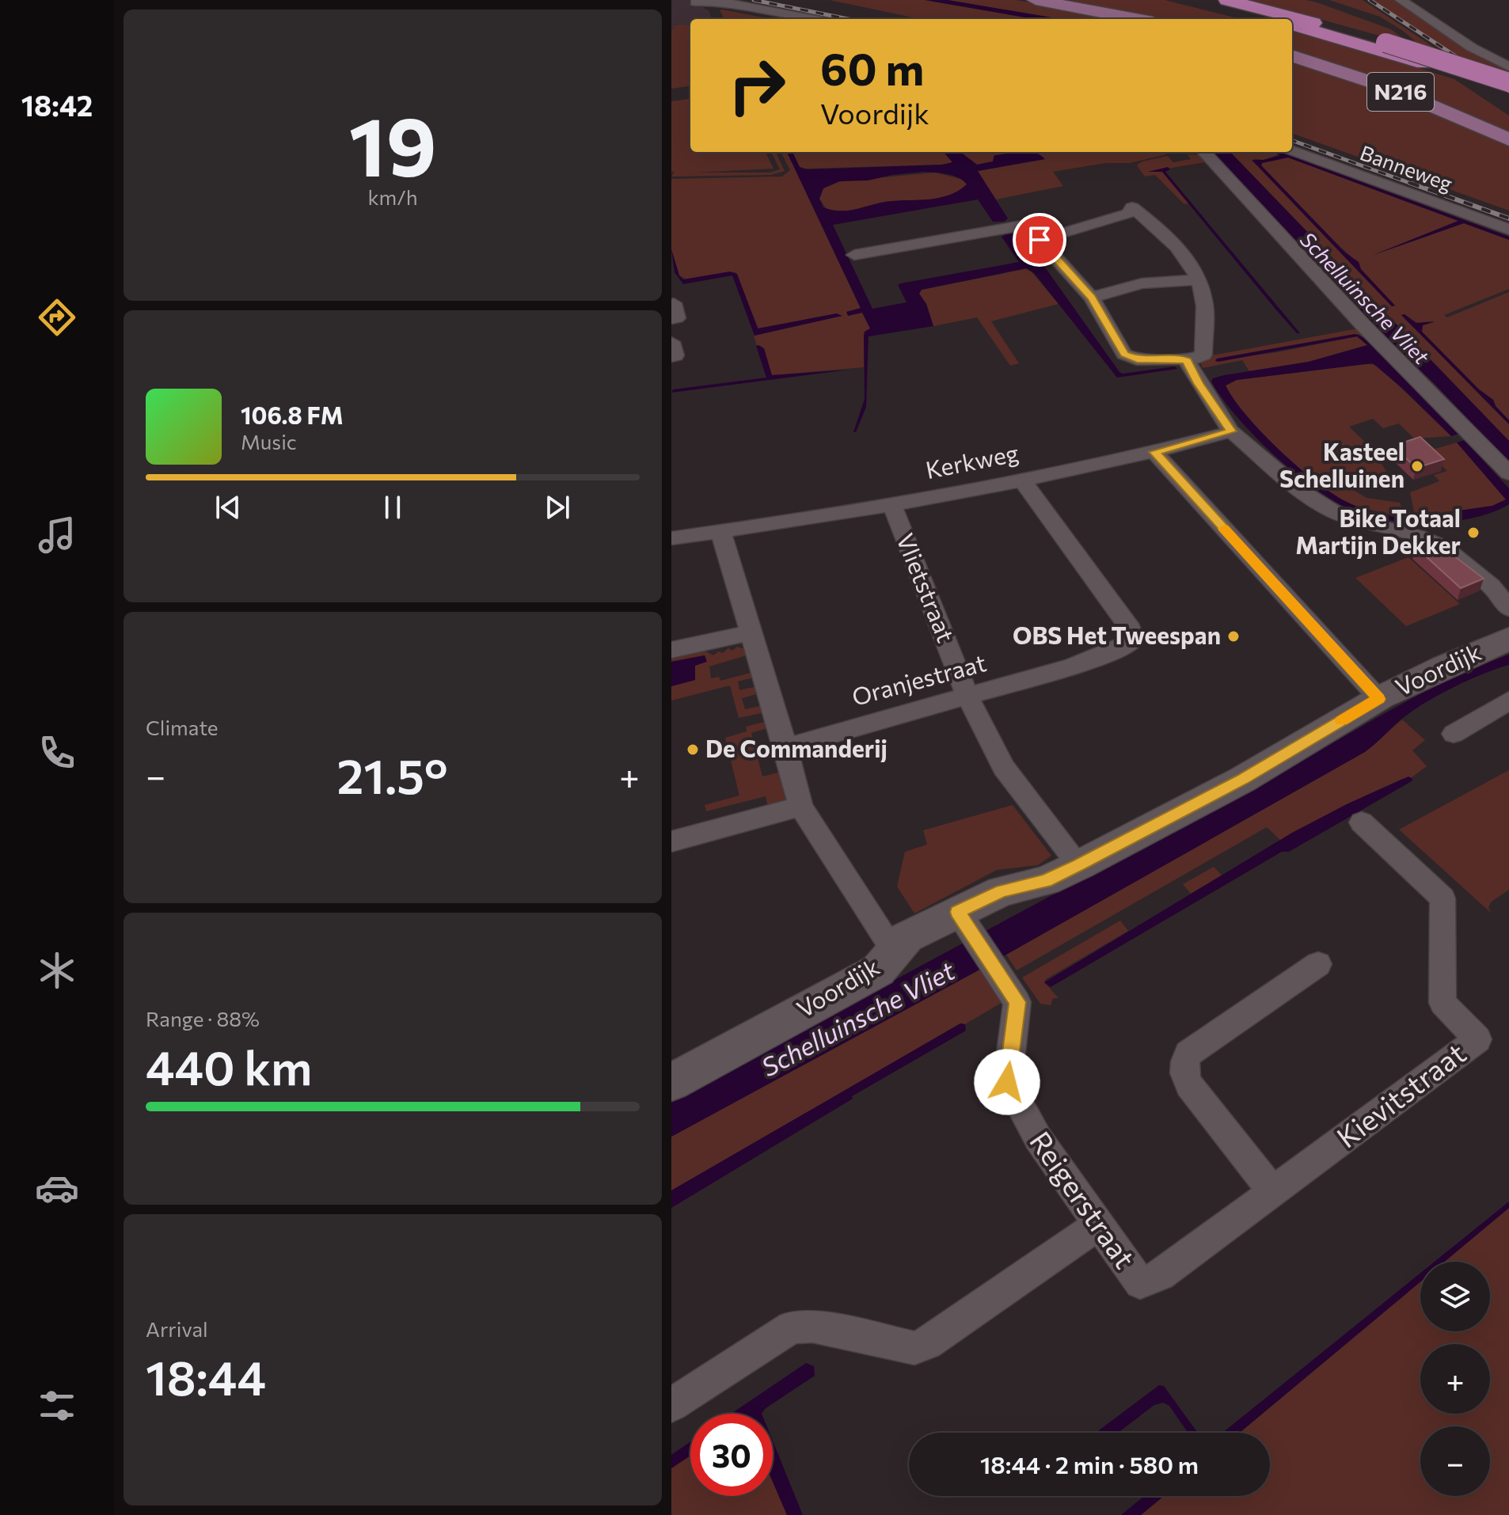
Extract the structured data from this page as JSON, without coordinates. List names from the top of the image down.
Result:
{
  "streets": {
    "main road": ["N216"],
    "street": [
      "Banneweg",
      "Kerkweg",
      "Vlietstraat",
      "Voordijk",
      "Oranjestraat",
      "Kievitstraat",
      "Reigerstraat"
    ]
  },
  "crossings": [
    ["Kerkweg", "Vlietstraat"],
    ["Kerkweg", "Oranjestraat"],
    ["Vlietstraat", "Voordijk"],
    ["Vlietstraat", "Oranjestraat"],
    ["Voordijk", "Reigerstraat"],
    ["Kievitstraat", "Reigerstraat"]
  ],
  "water": ["Schelluinsche Vliet"],
  "places": [
    "Kasteel Schelluinen",
    "Bike Totaal Martijn Dekker",
    "OBS Het Tweespan",
    "De Commanderij"
  ],
  "page": {
    "tabs": "18:42",
    "tile": [
      ["19", "km/h"],
      "Climate",
      ["Range · 88%", "440 km"],
      ["Arrival", "18:44"]
    ],
    "turn": ["60 m", "Voordijk"],
    "song": ["106.8 FM", "Music"],
    "heat": ["−", "21.5°", "+"],
    "map_buttons": ["+", "−"],
    "limit": "30",
    "trip": "18:44 · 2 min · 580 m"
  }
}
